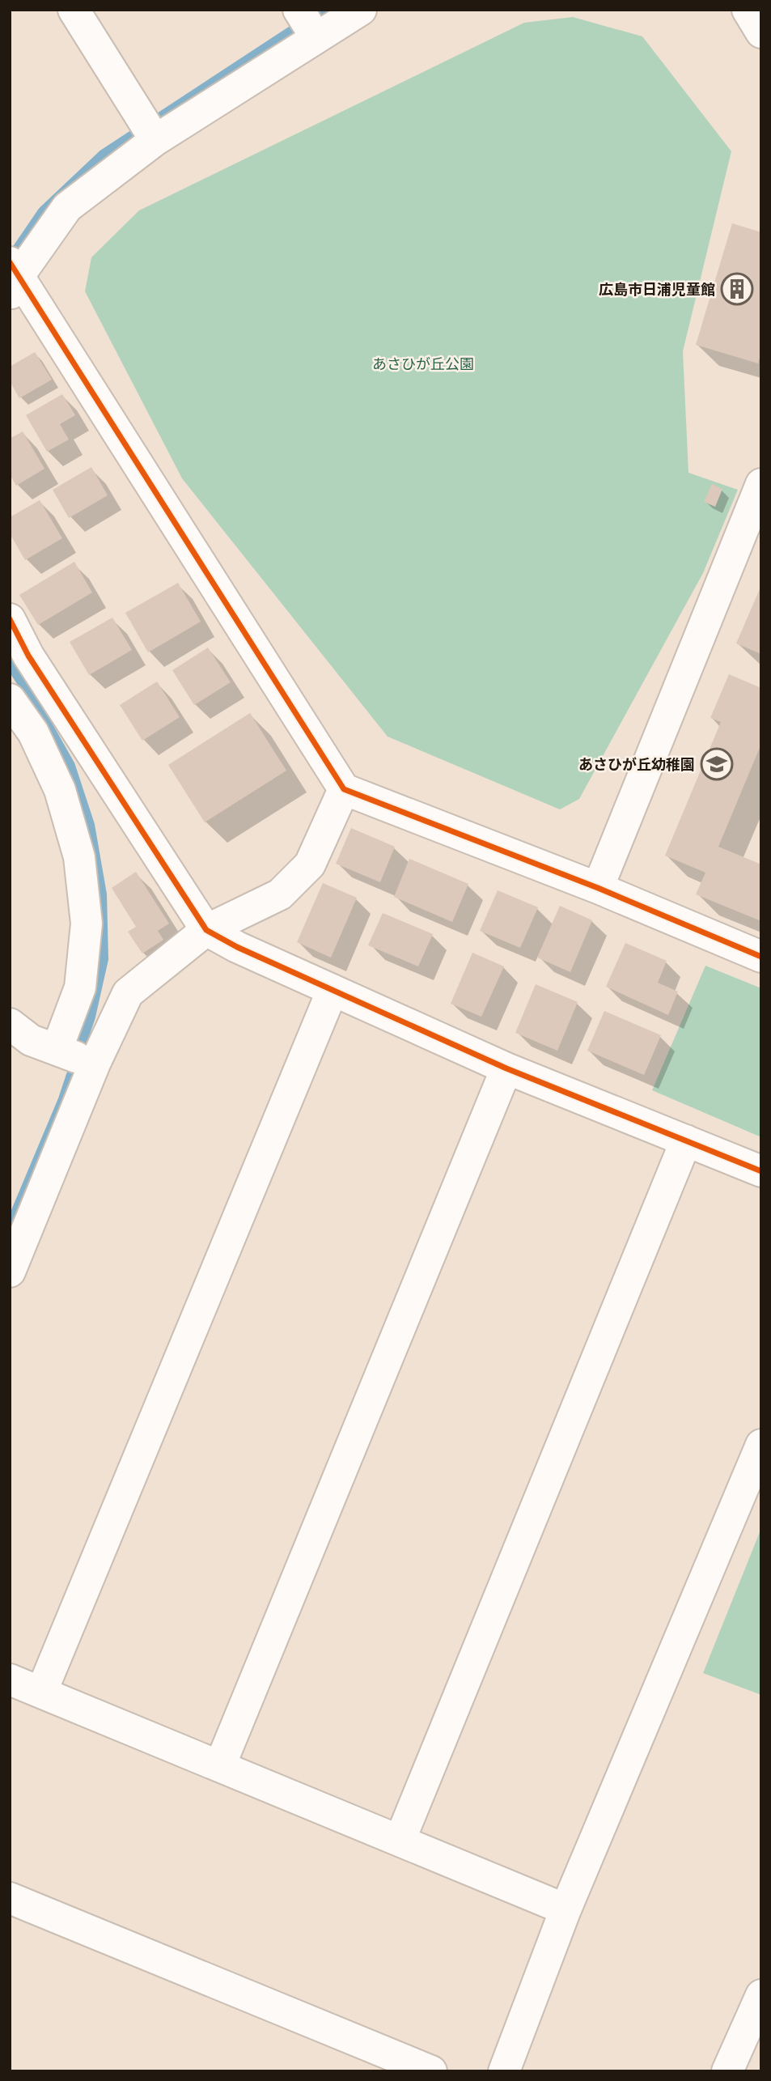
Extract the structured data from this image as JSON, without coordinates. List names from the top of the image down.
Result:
{
  "parks": ["あさひが丘公園"],
  "places": {
    "building": ["広島市日浦児童館"],
    "school or university": ["あさひが丘幼稚園"]
  }
}
